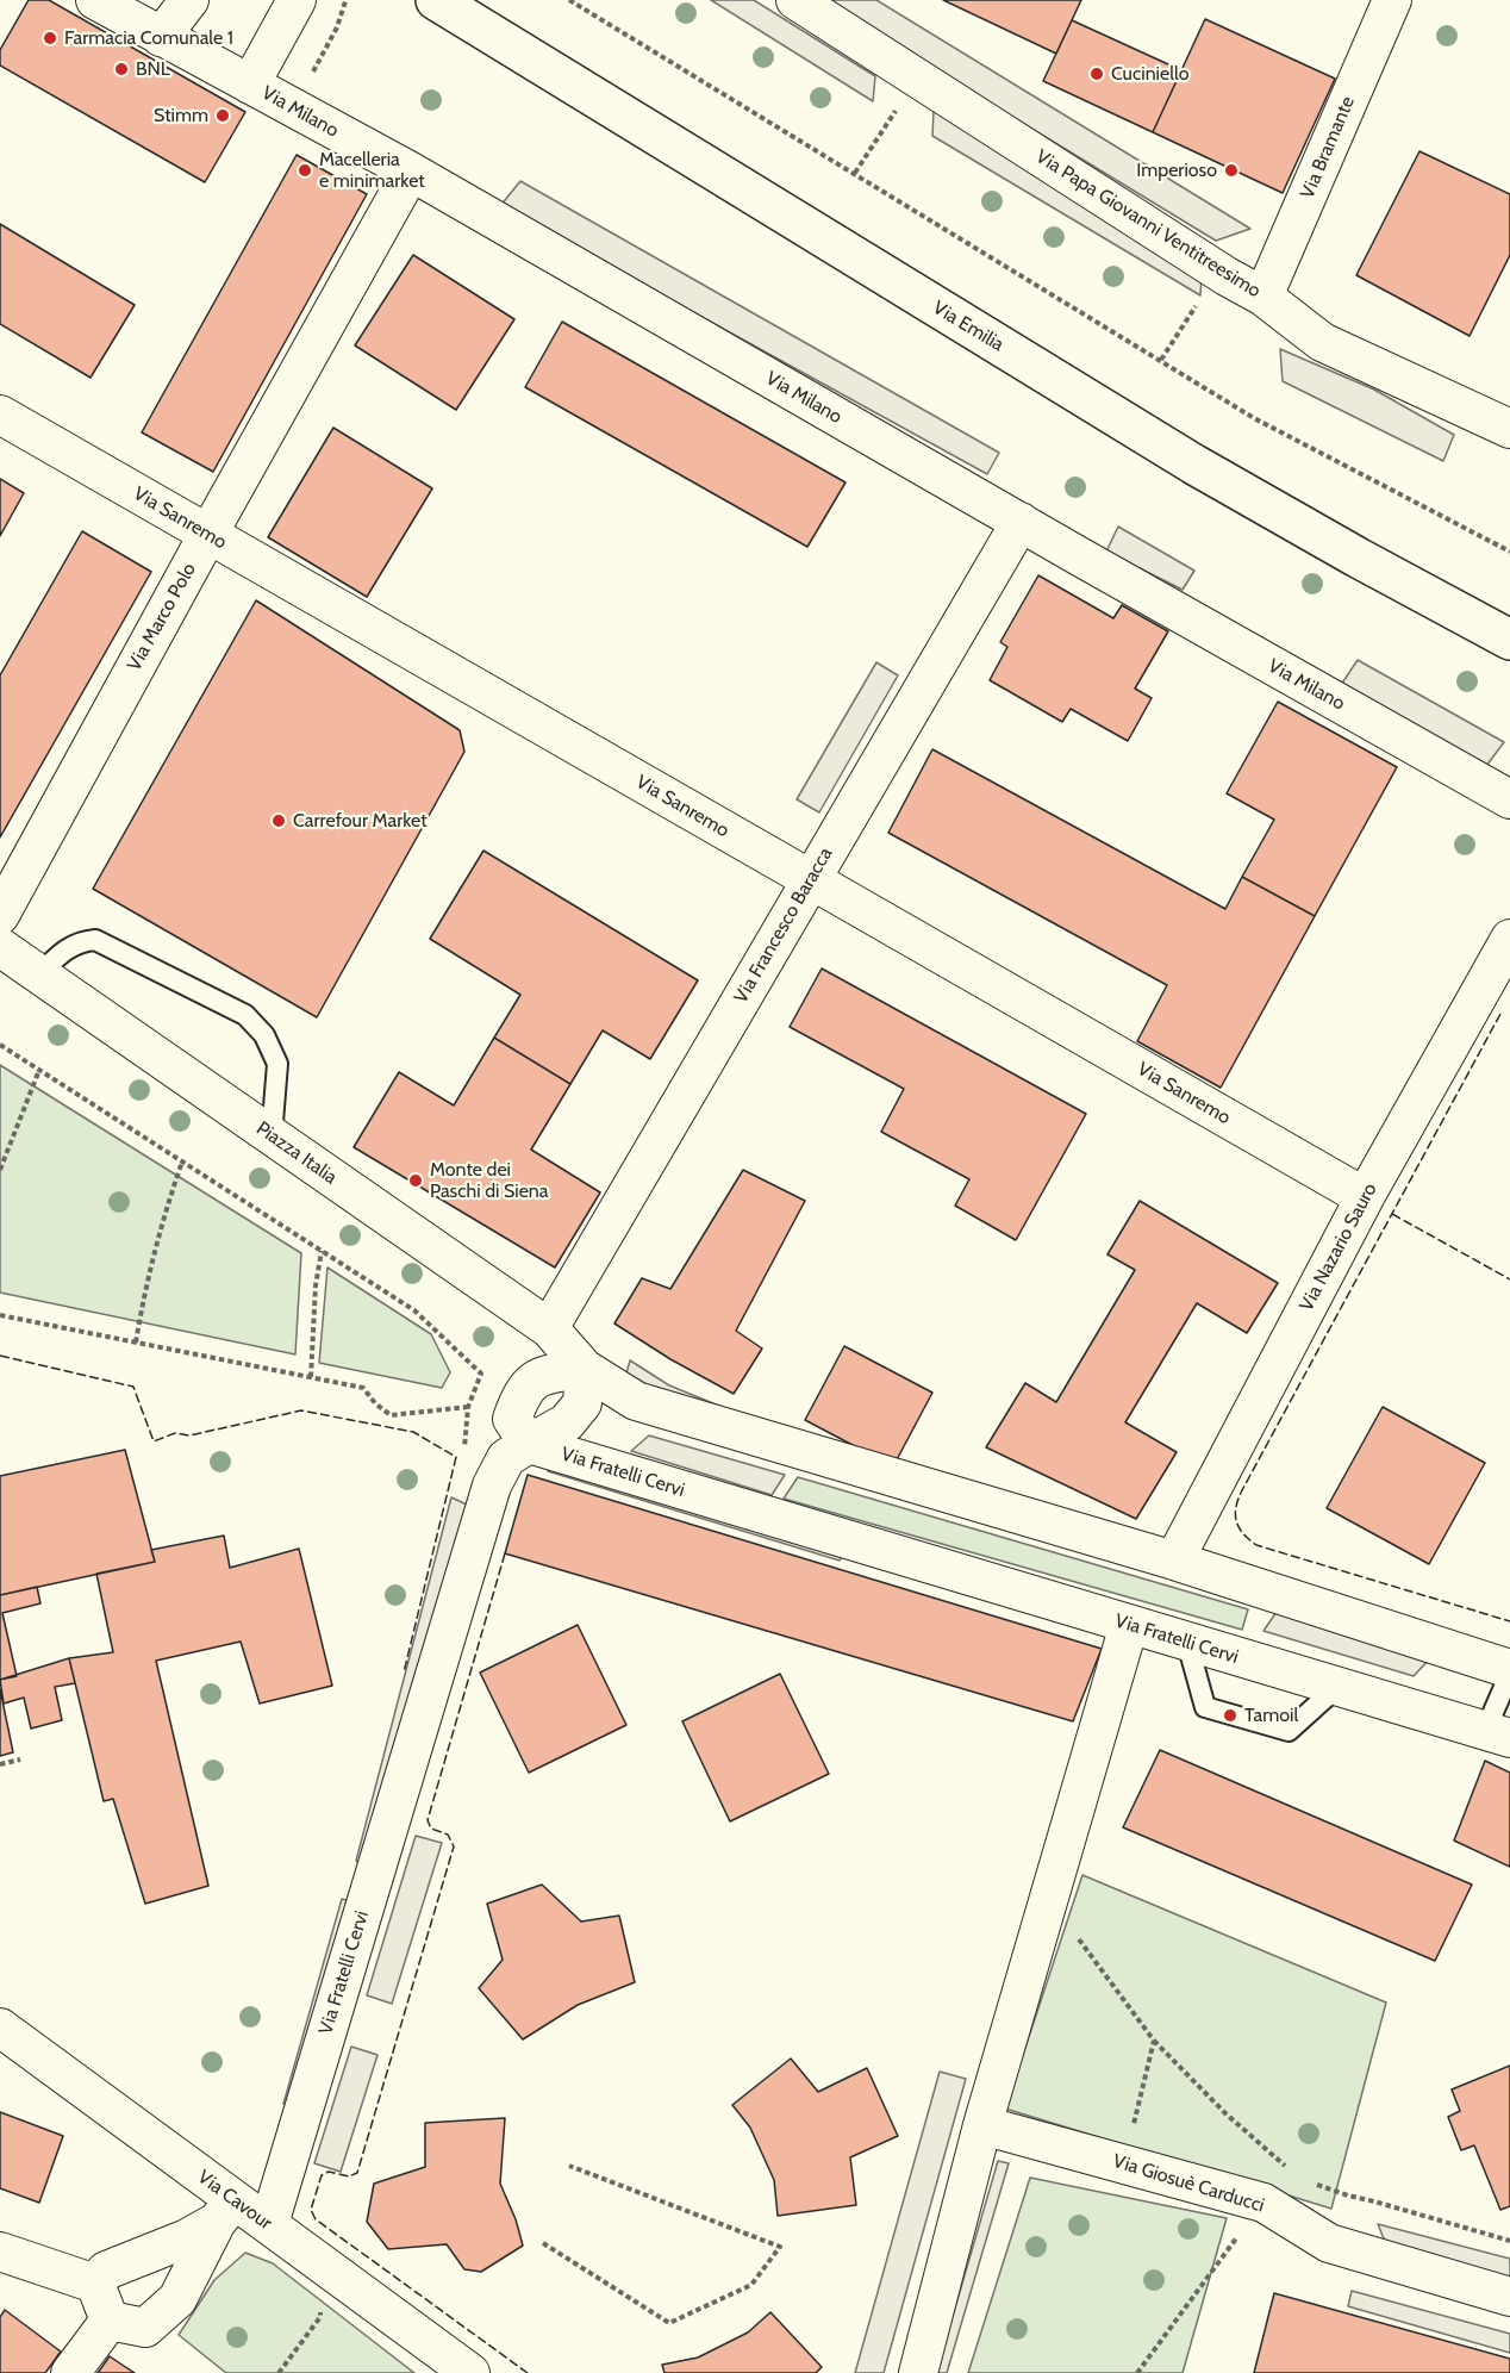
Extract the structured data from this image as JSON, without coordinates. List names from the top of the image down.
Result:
{
  "streets": {
    "main road": ["Via Emilia"],
    "street": [
      "Via Milano",
      "Via Bramante",
      "Via Papa Giovanni Ventitreesimo",
      "Via Sanremo",
      "Via Marco Polo",
      "Via Francesco Baracca",
      "Piazza Italia",
      "Via Nazario Sauro",
      "Via Fratelli Cervi",
      "Via Giosuè Carducci",
      "Via Cavour"
    ]
  },
  "crossings": [
    ["Via Milano", "Via Marco Polo"],
    ["Via Milano", "Via Francesco Baracca"],
    ["Via Bramante", "Via Papa Giovanni Ventitreesimo"],
    ["Via Sanremo", "Via Marco Polo"],
    ["Via Sanremo", "Via Francesco Baracca"],
    ["Via Sanremo", "Via Nazario Sauro"],
    ["Via Francesco Baracca", "Piazza Italia"],
    ["Via Fratelli Cervi", "Via Cavour"]
  ],
  "places": [
    "Farmacia Comunale 1",
    "BNL",
    "Cuciniello",
    "Stimm",
    "Macelleria e minimarket",
    "Imperioso",
    "Carrefour Market",
    "Monte dei Paschi di Siena",
    "Tamoil"
  ]
}
